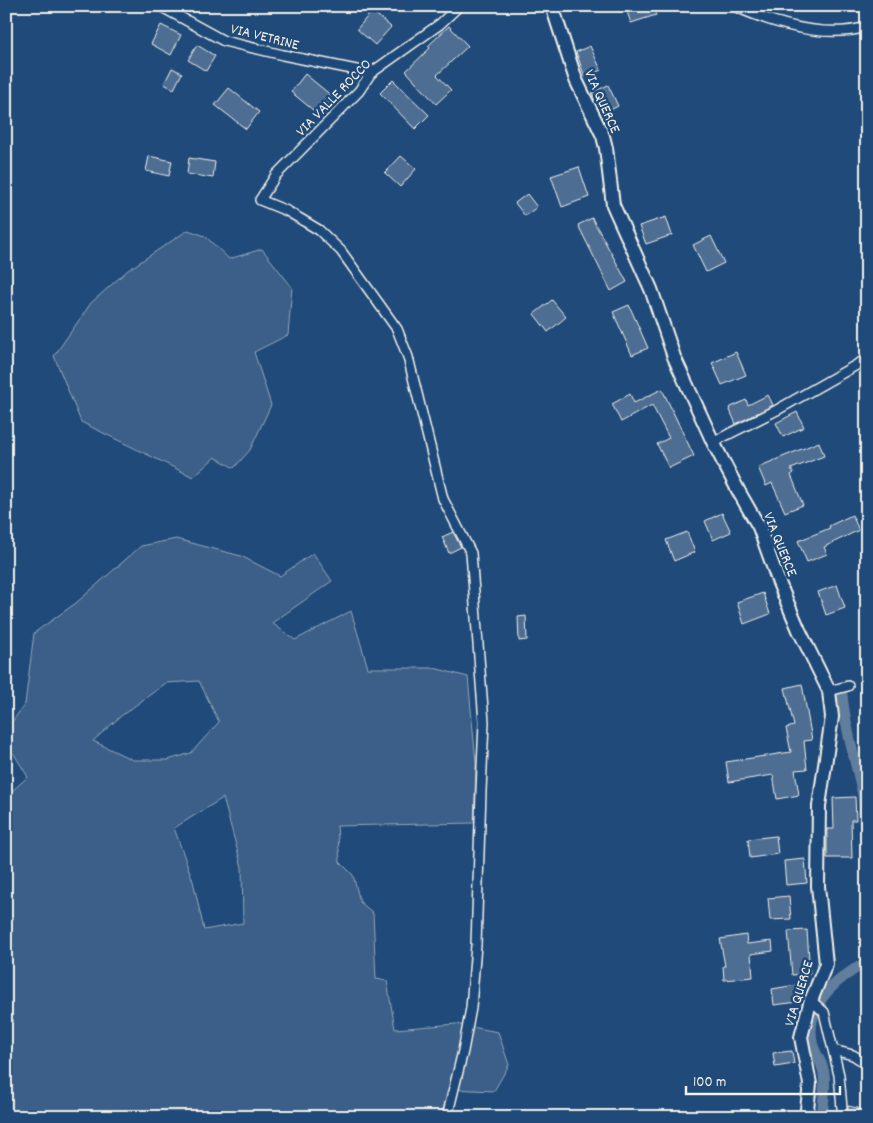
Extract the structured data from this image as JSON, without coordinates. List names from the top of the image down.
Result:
{
  "streets": {
    "street": ["VIA VETRINE", "VIA VALLE ROCCO", "VIA QUERCE"]
  },
  "crossings": [
    ["VIA VETRINE", "VIA VALLE ROCCO"]
  ],
  "scale_bar": "100 m"
}
